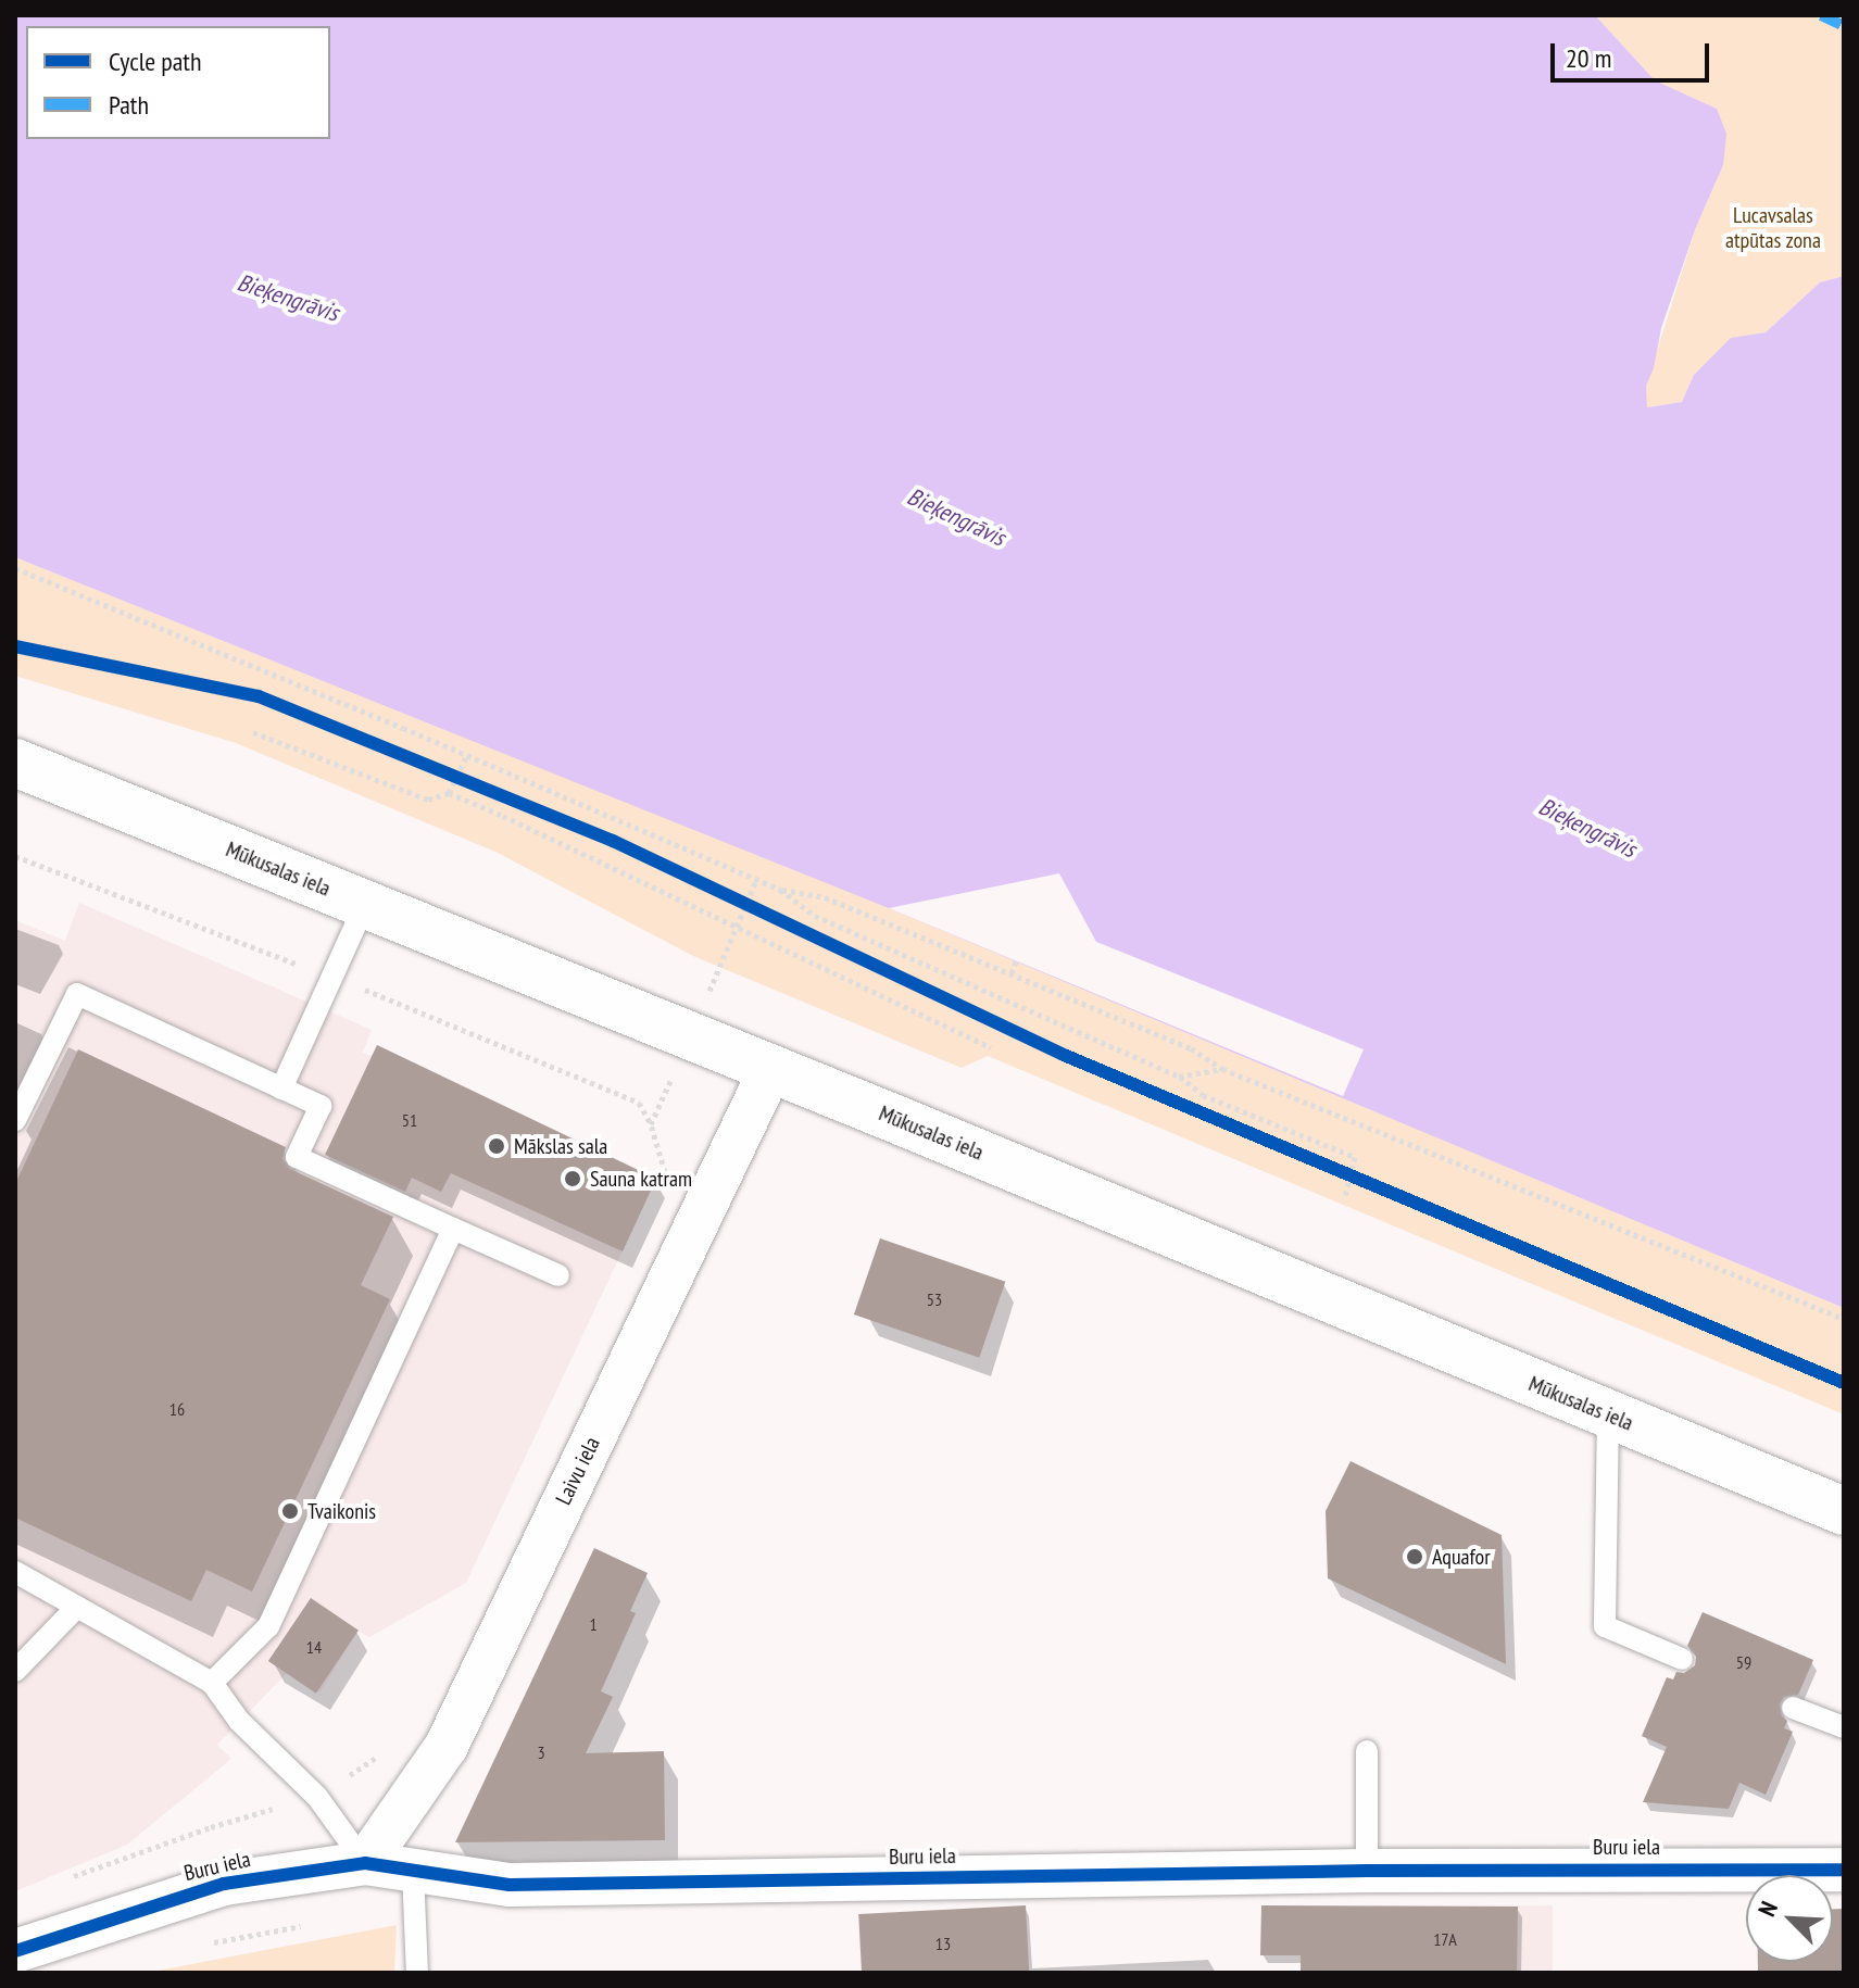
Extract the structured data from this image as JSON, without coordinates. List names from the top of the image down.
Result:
{
  "streets": {
    "main road": ["Mūkusalas iela"],
    "street": ["Laivu iela", "Buru iela"]
  },
  "crossings": [
    ["Mūkusalas iela", "Laivu iela"],
    ["Laivu iela", "Buru iela"]
  ],
  "water": ["Bieķengrāvis"],
  "parks": ["Lucavsalas atpūtas zona"],
  "places": [
    "Mākslas sala",
    "Sauna katram",
    "Tvaikonis",
    "Aquafor"
  ],
  "house_numbers": [
    "51",
    "53",
    "16",
    "1",
    "14",
    "59",
    "3",
    "17A",
    "13"
  ],
  "legend": ["Cycle path", "Path"],
  "scale_bar": "20 m",
  "north": "top left"
}
